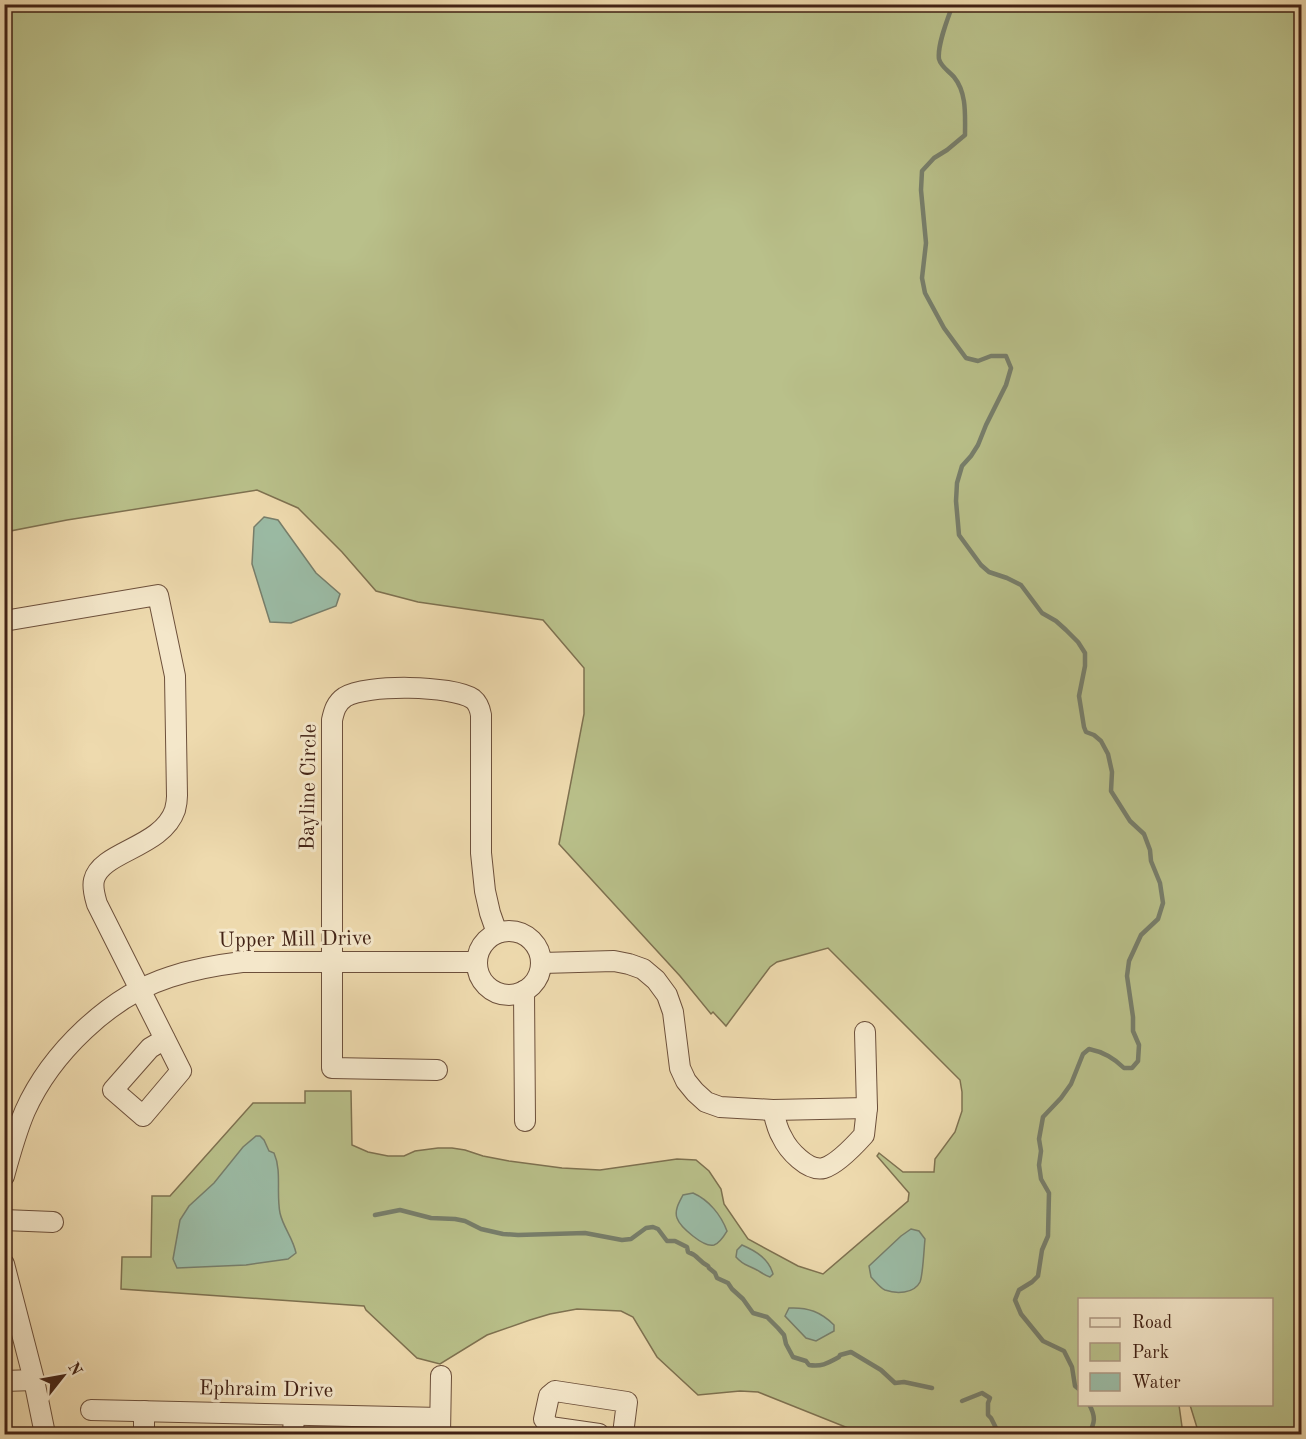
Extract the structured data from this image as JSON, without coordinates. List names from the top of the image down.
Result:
{
  "streets": {
    "street": ["Bayline Circle", "Upper Mill Drive", "Ephraim Drive"]
  },
  "crossings": [
    ["Bayline Circle", "Upper Mill Drive"]
  ],
  "legend": ["Road", "Park", "Water"],
  "north": "top right"
}
